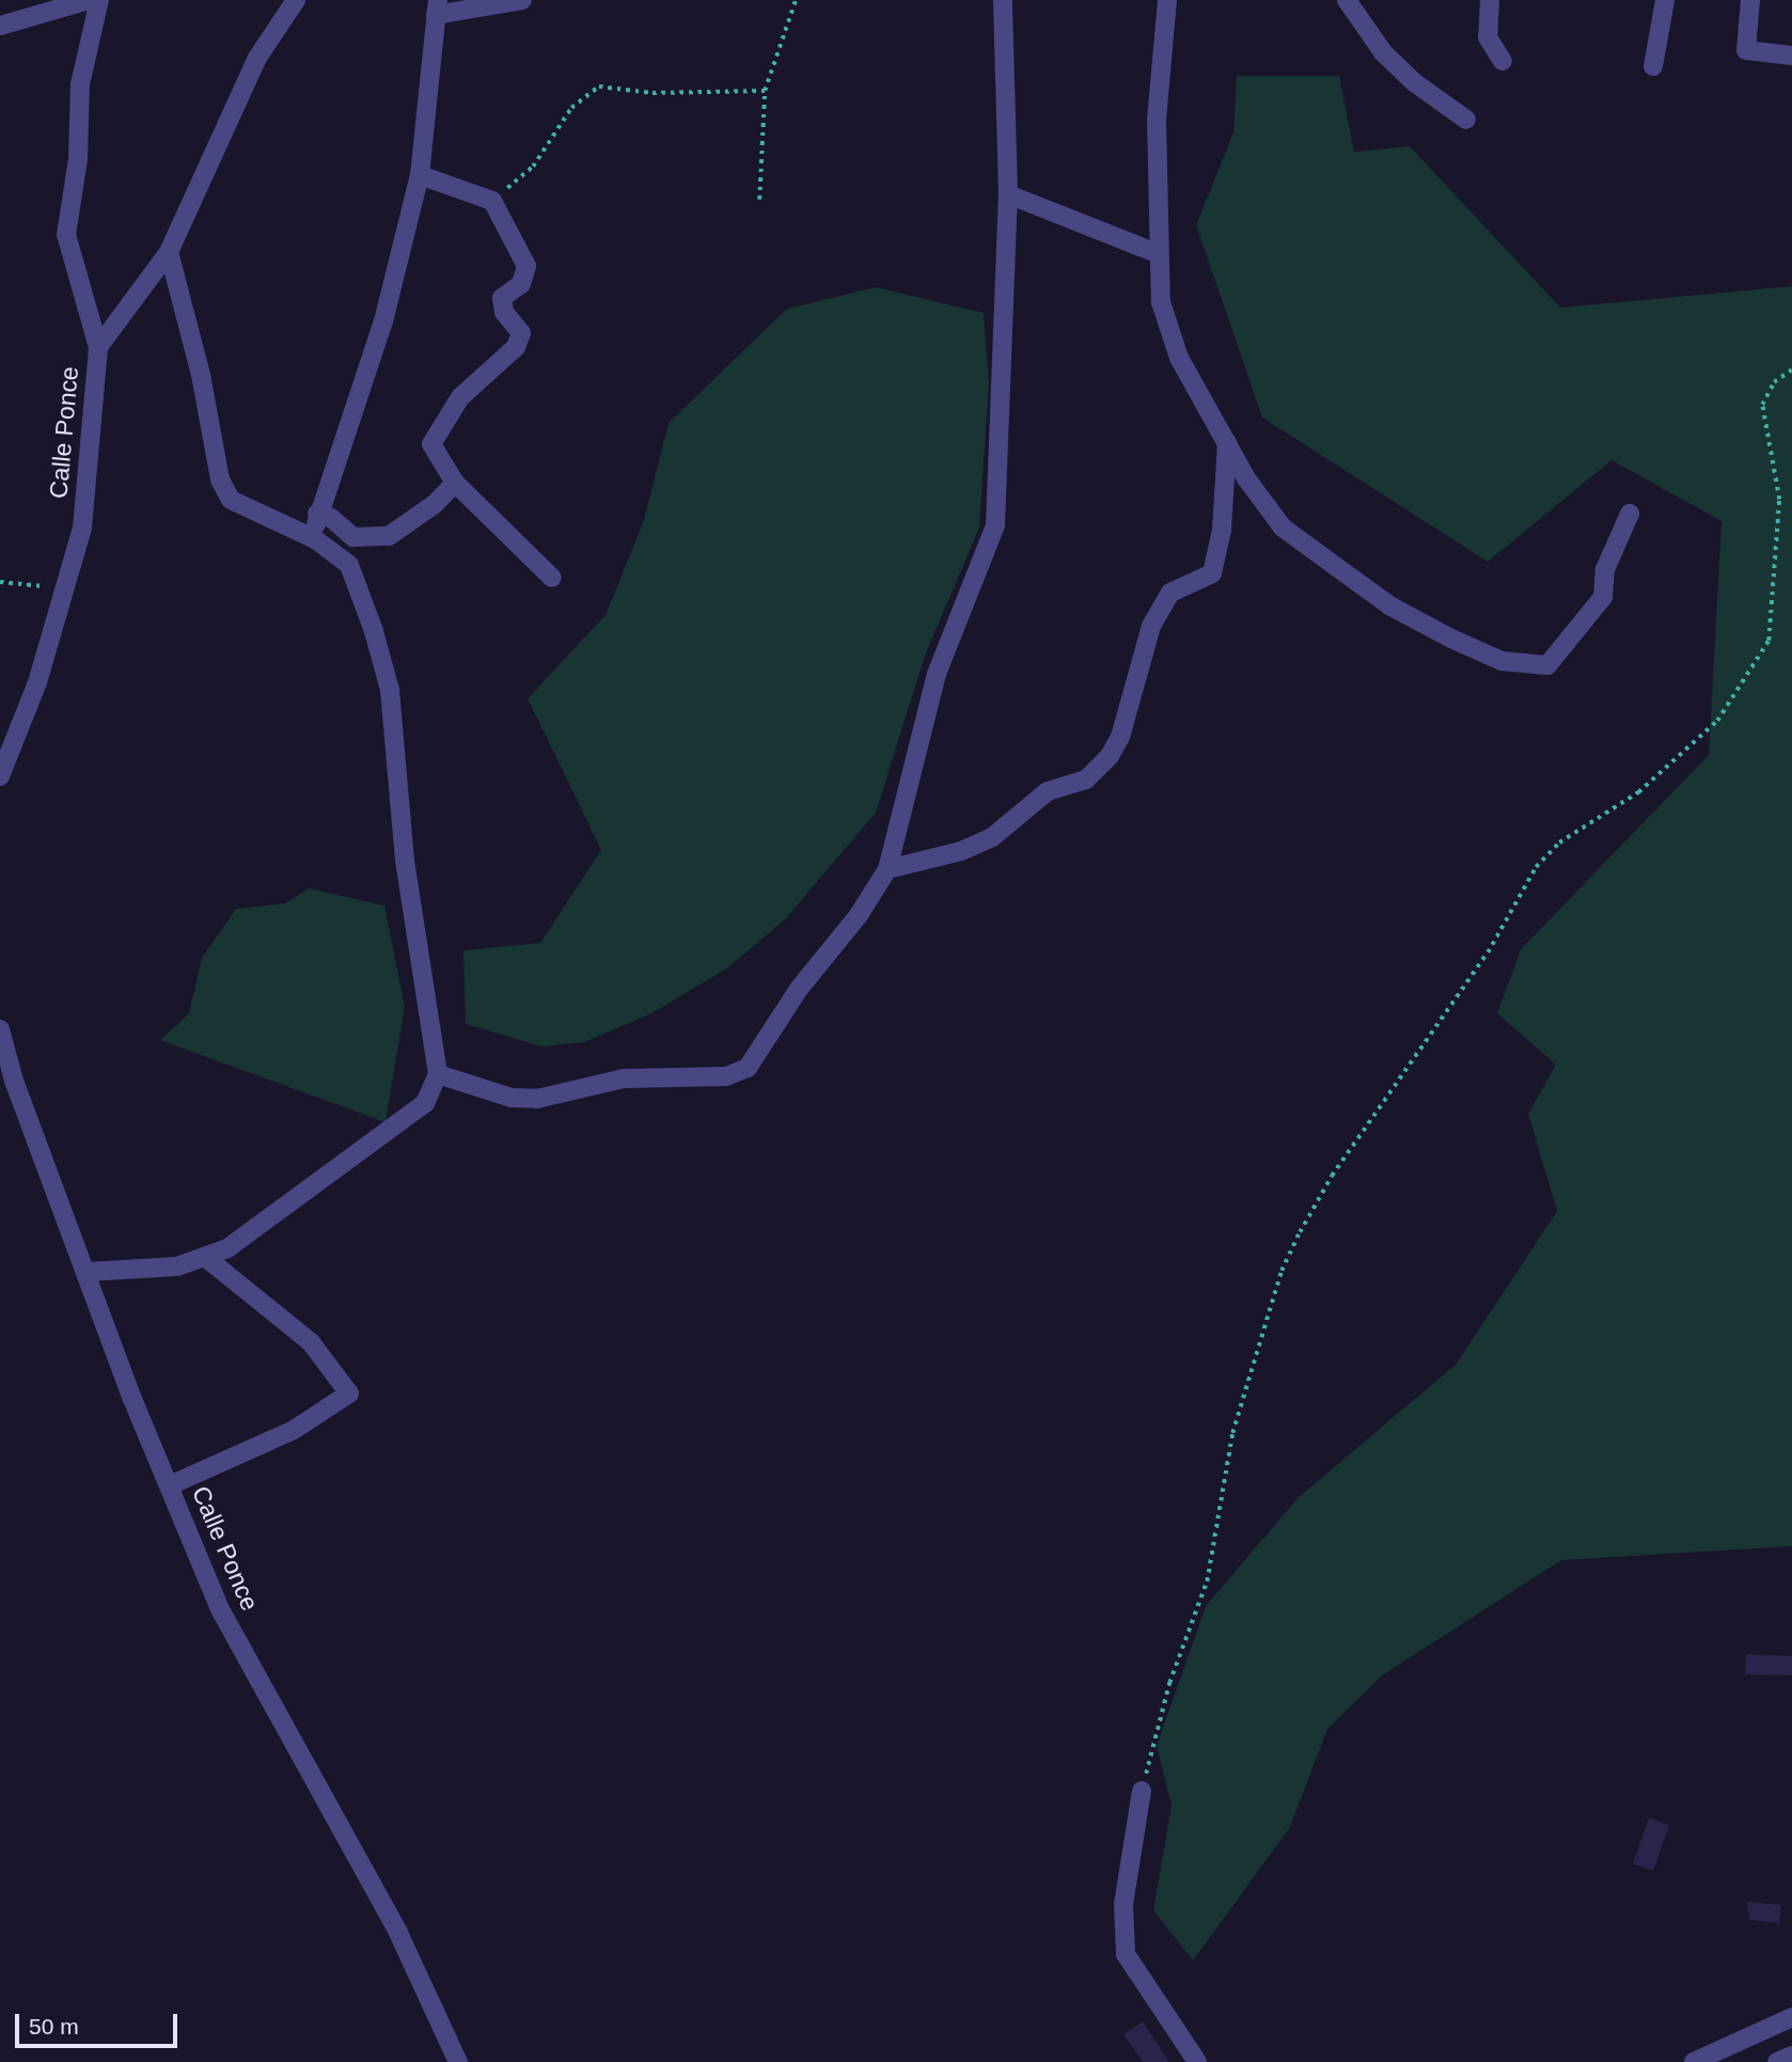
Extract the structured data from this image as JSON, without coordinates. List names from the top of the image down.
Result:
{
  "streets": {
    "street": ["Calle Ponce"]
  },
  "scale_bar": "50 m"
}
